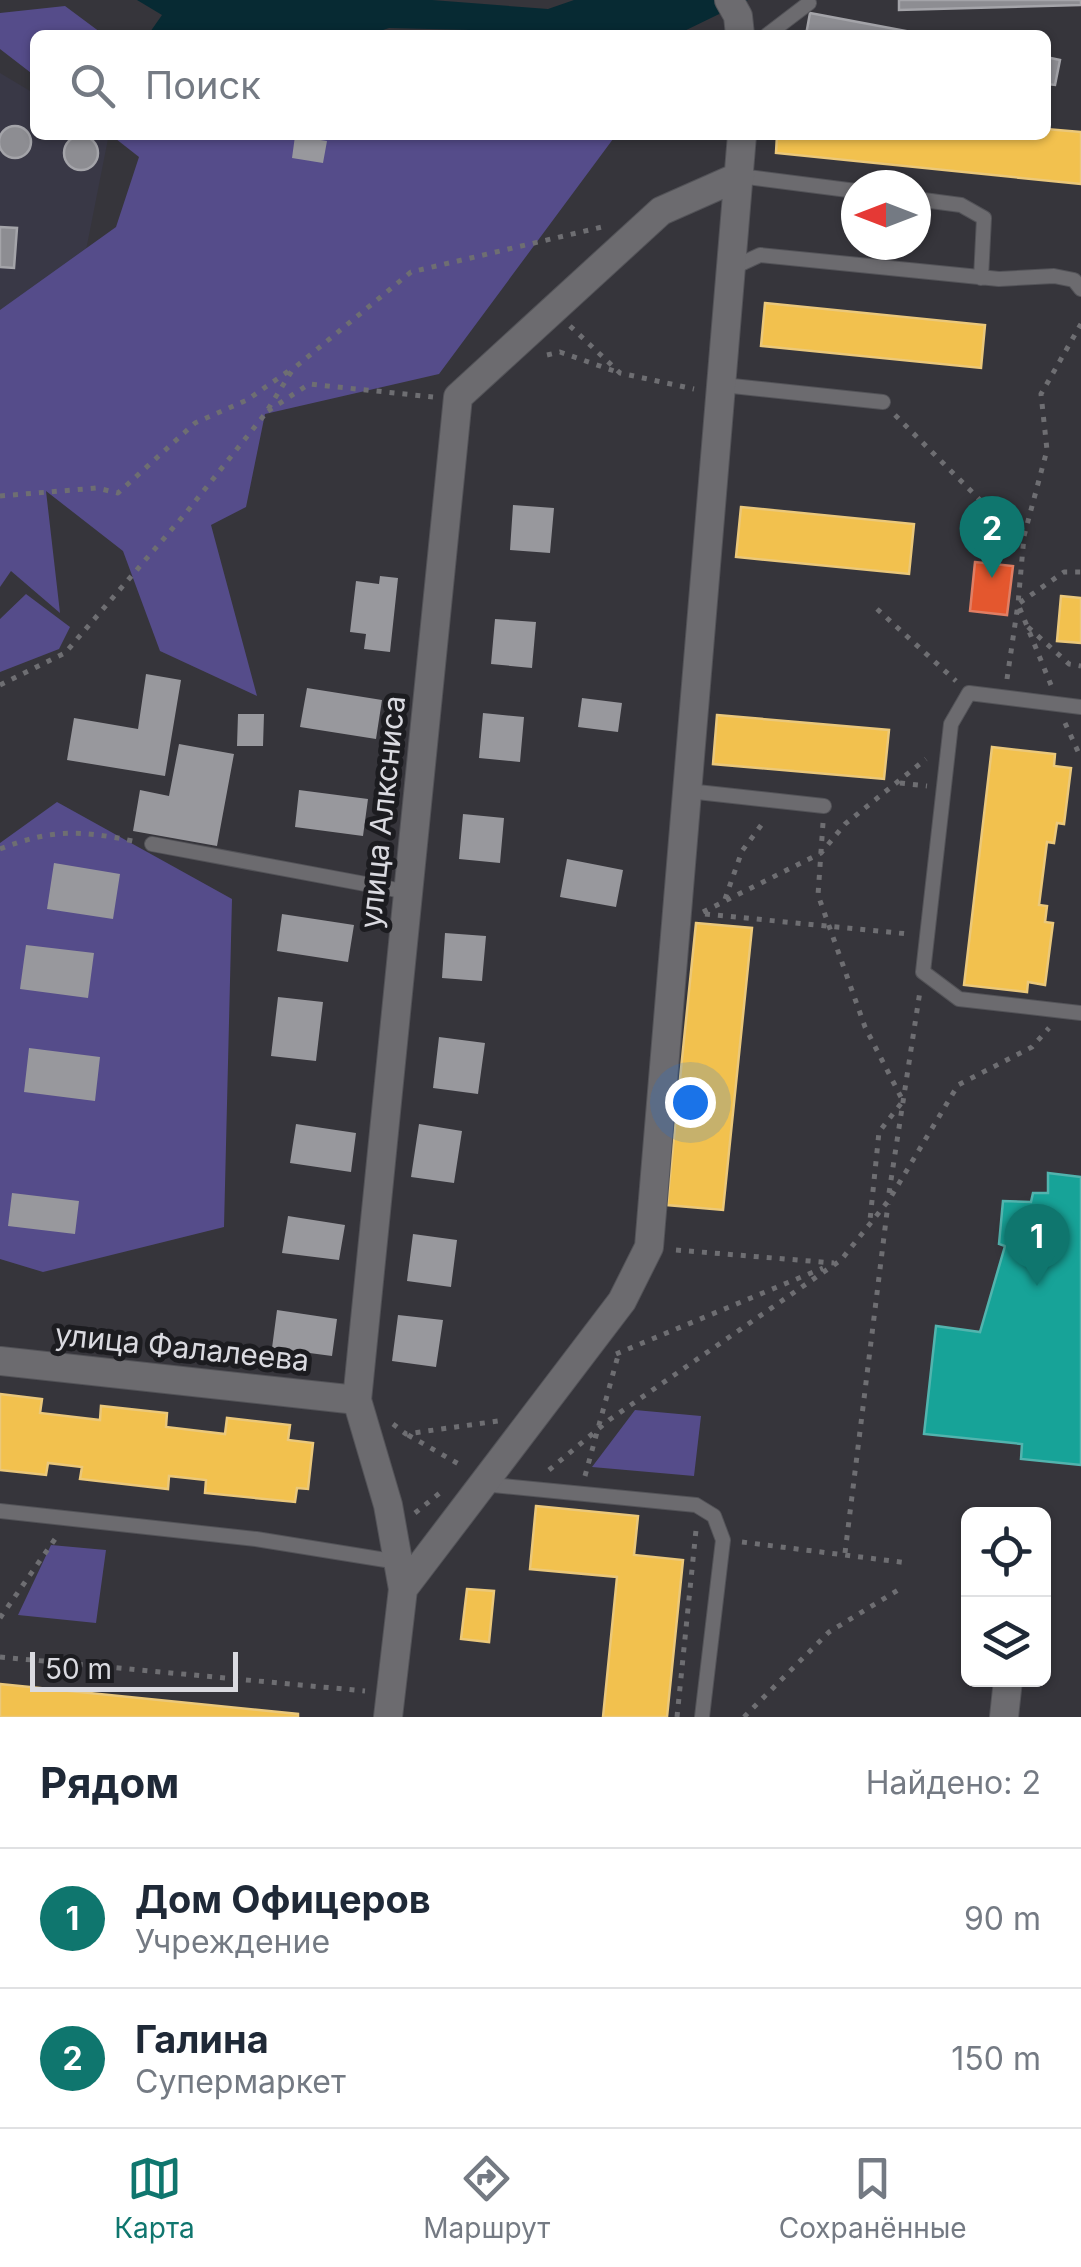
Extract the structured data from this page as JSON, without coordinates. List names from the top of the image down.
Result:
{
  "streets": {
    "street": ["улица Алксниса", "улица Фалалеева"]
  },
  "crossings": [
    ["улица Алксниса", "улица Фалалеева"]
  ],
  "scale_bar": "50 m",
  "north": "left",
  "page": {
    "search": "Поиск",
    "pins": ["2", "1"],
    "scale": "50 m",
    "heading": ["Рядом", "Найдено: 2"],
    "list": [
      {
        "mark": "1",
        "name": "Дом Офицеров",
        "note": "Учреждение",
        "value": "90 m"
      },
      {
        "mark": "2",
        "name": "Галина",
        "note": "Супермаркет",
        "value": "150 m"
      }
    ],
    "nav": ["Карта", "Маршрут", "Сохранённые"]
  }
}
